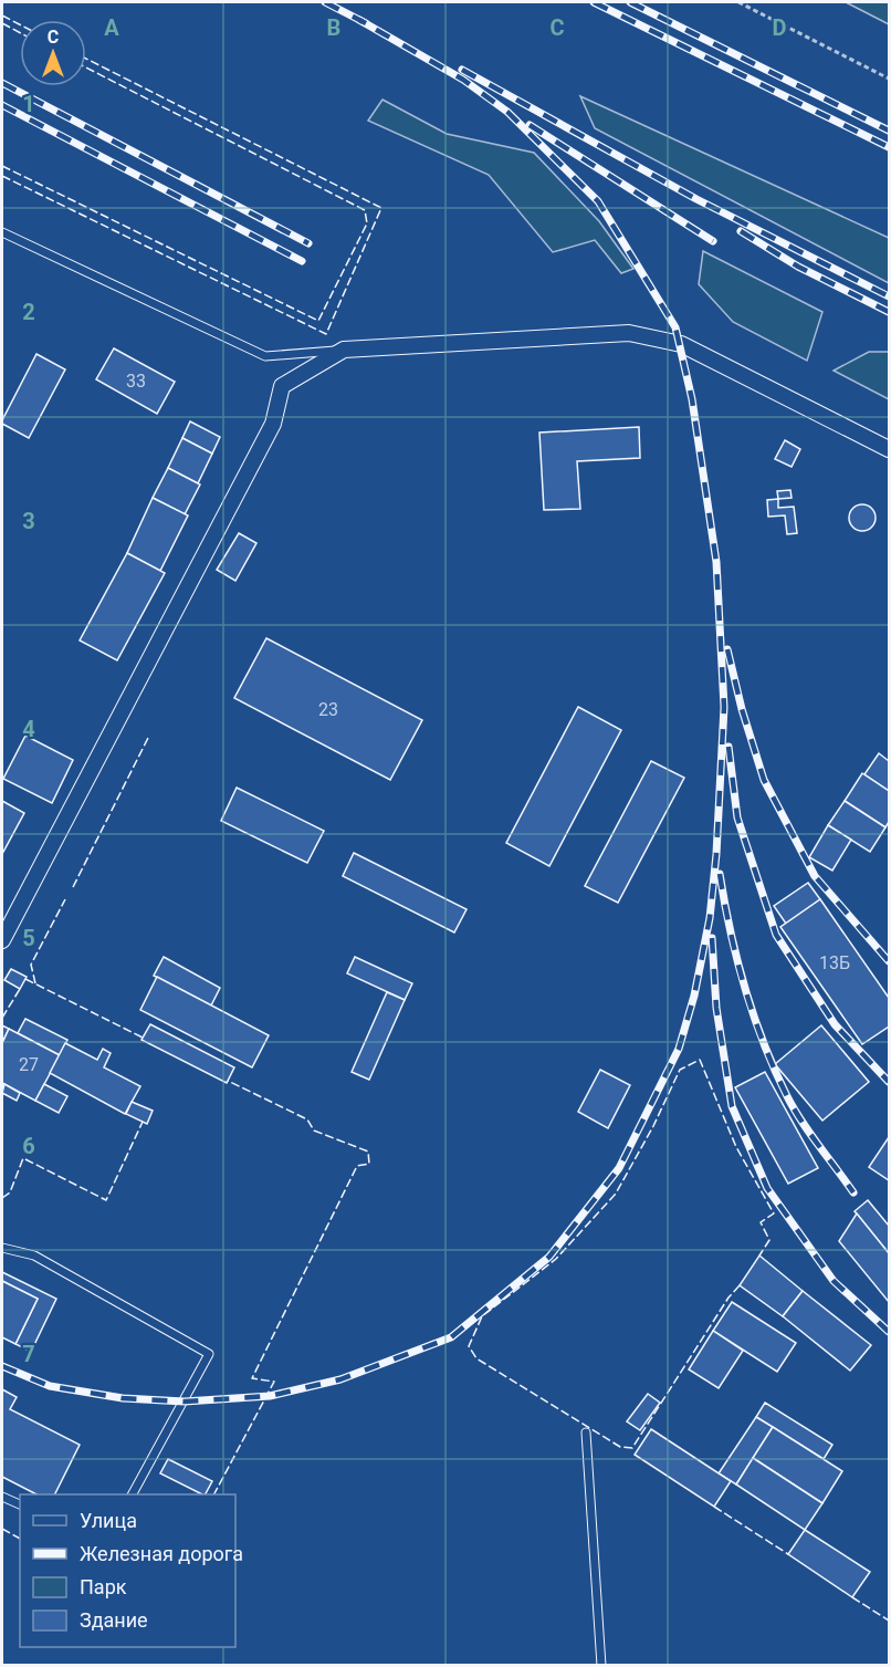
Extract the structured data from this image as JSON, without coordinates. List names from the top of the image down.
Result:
{
  "house_numbers": [
    "33",
    "23",
    "13Б",
    "27"
  ],
  "legend": [
    "Улица",
    "Железная дорога",
    "Парк",
    "Здание"
  ],
  "north": "top",
  "grid": {
    "columns": [
      "A",
      "B",
      "C",
      "D"
    ],
    "rows": [
      "1",
      "2",
      "3",
      "4",
      "5",
      "6",
      "7"
    ]
  }
}
